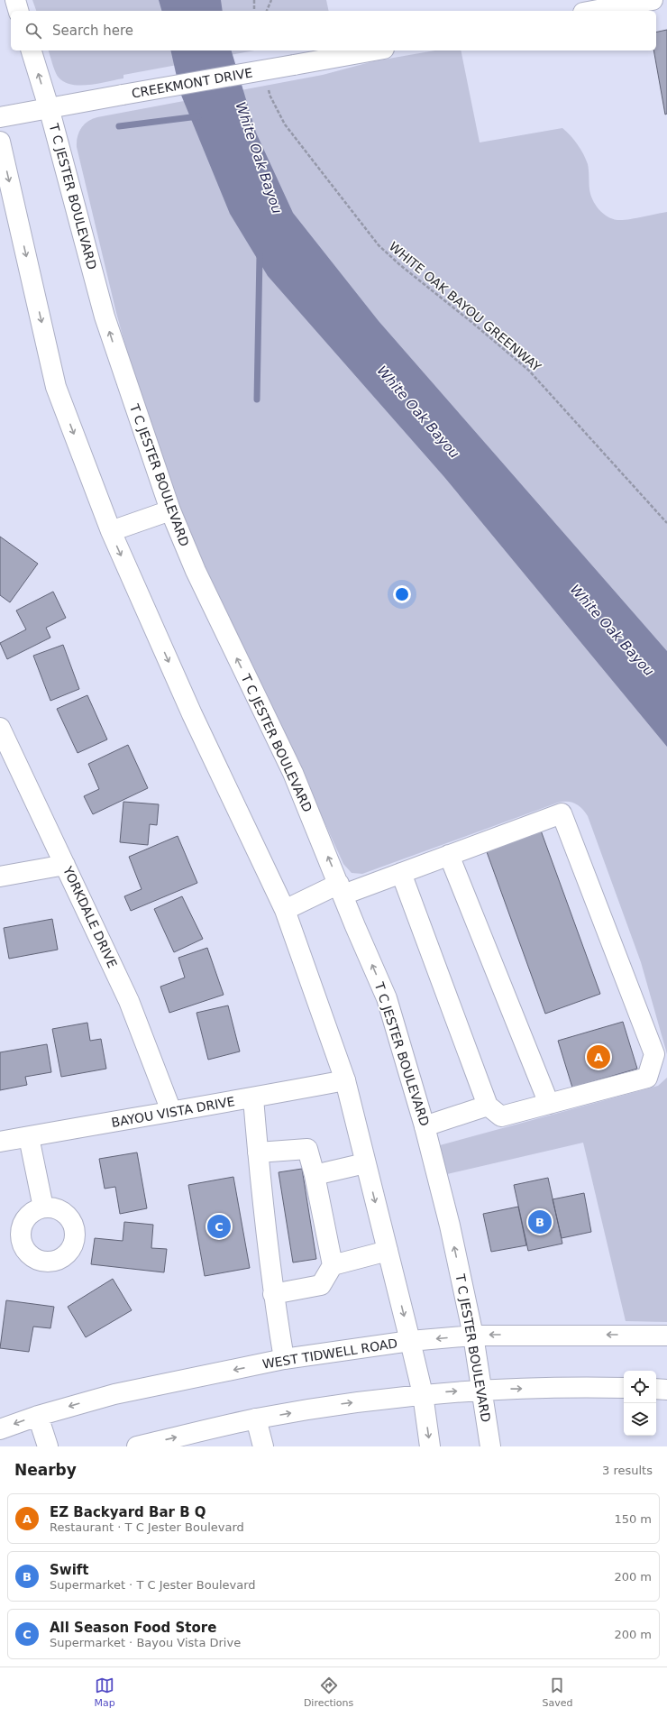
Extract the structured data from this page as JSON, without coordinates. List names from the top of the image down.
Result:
{
  "streets": {
    "main road": [
      "CREEKMONT DRIVE",
      "T C JESTER BOULEVARD",
      "YORKDALE DRIVE",
      "BAYOU VISTA DRIVE",
      "WEST TIDWELL ROAD"
    ],
    "path": ["WHITE OAK BAYOU GREENWAY"]
  },
  "crossings": [
    ["CREEKMONT DRIVE", "T C JESTER BOULEVARD"],
    ["T C JESTER BOULEVARD", "WEST TIDWELL ROAD"],
    ["YORKDALE DRIVE", "BAYOU VISTA DRIVE"]
  ],
  "water": ["White Oak Bayou"],
  "page": {
    "search": "Search here",
    "pins": ["A", "B", "C"],
    "heading": ["Nearby", "3 results"],
    "list": [
      {
        "mark": "A",
        "name": "EZ Backyard Bar B Q",
        "note": "Restaurant · T C Jester Boulevard",
        "value": "150 m"
      },
      {
        "mark": "B",
        "name": "Swift",
        "note": "Supermarket · T C Jester Boulevard",
        "value": "200 m"
      },
      {
        "mark": "C",
        "name": "All Season Food Store",
        "note": "Supermarket · Bayou Vista Drive",
        "value": "200 m"
      }
    ],
    "nav": ["Map", "Directions", "Saved"]
  }
}
